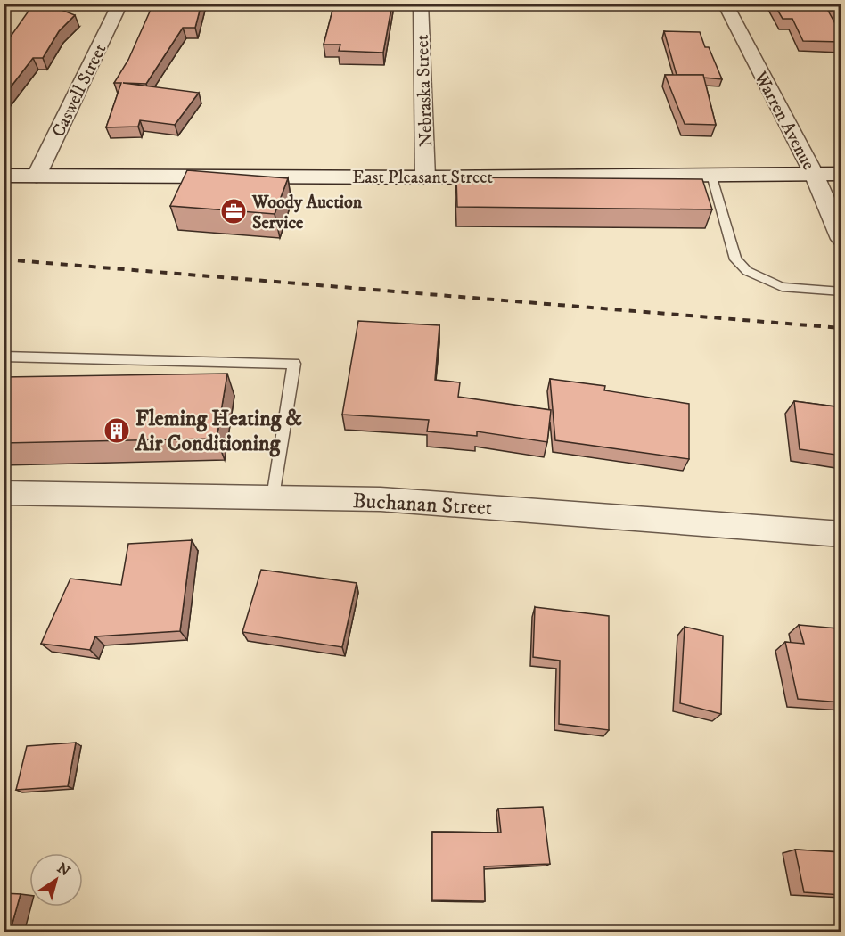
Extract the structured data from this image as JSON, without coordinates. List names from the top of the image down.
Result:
{
  "streets": {
    "main road": ["East Pleasant Street"],
    "street": [
      "Caswell Street",
      "Nebraska Street",
      "Warren Avenue",
      "Buchanan Street"
    ]
  },
  "crossings": [
    ["Caswell Street", "East Pleasant Street"],
    ["Nebraska Street", "East Pleasant Street"],
    ["Warren Avenue", "East Pleasant Street"]
  ],
  "places": {
    "office": ["Woody Auction Service"],
    "building": ["Fleming Heating & Air Conditioning"]
  },
  "north": "top right"
}
